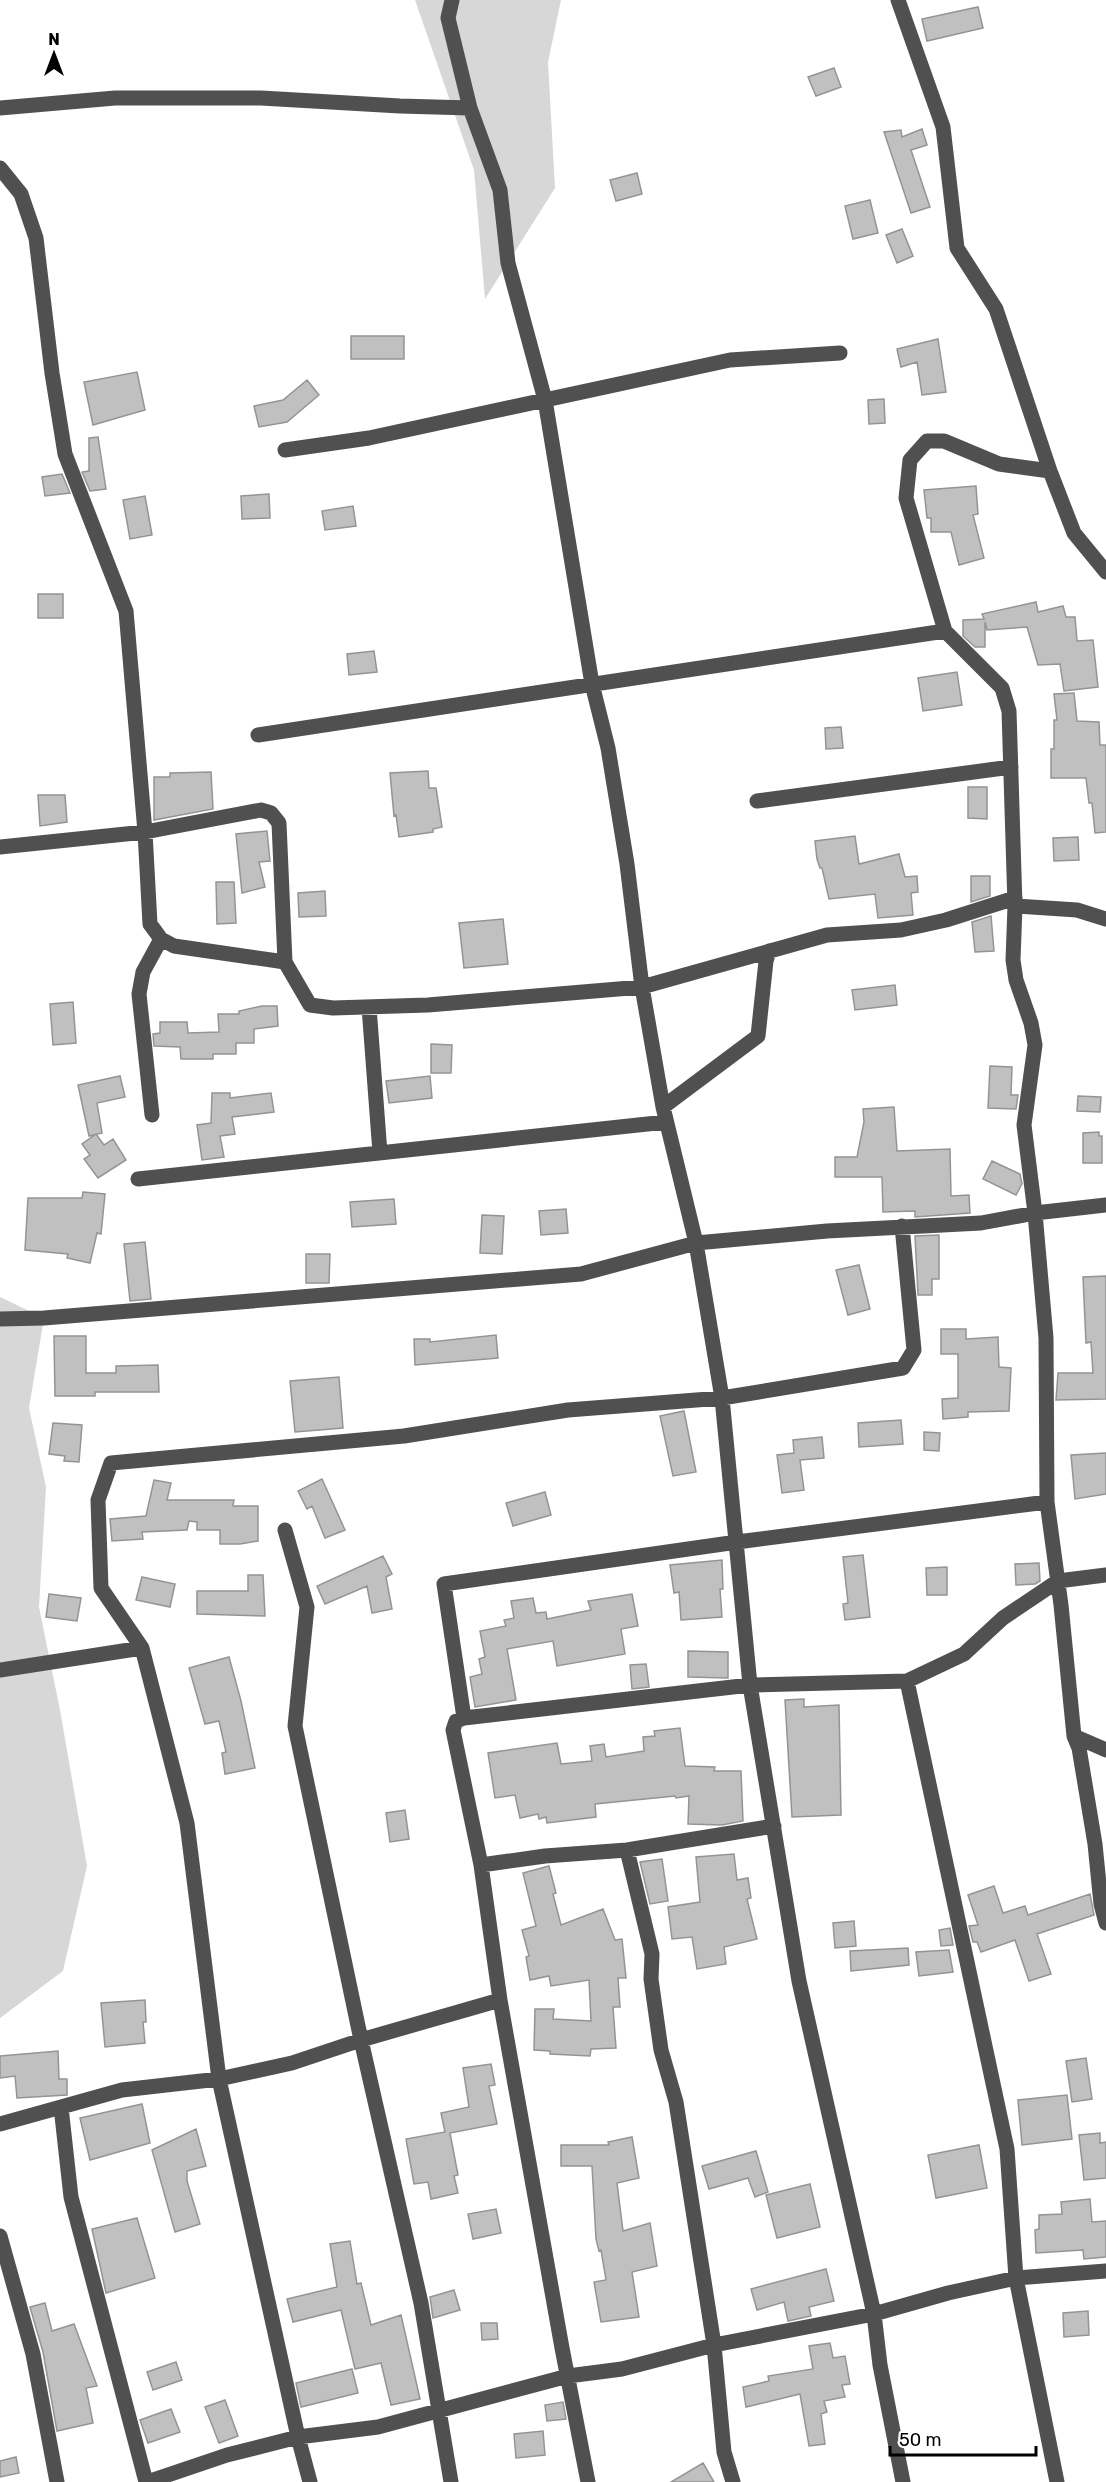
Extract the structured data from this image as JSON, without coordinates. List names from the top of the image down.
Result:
{
  "scale_bar": "50 m",
  "north": "top"
}
